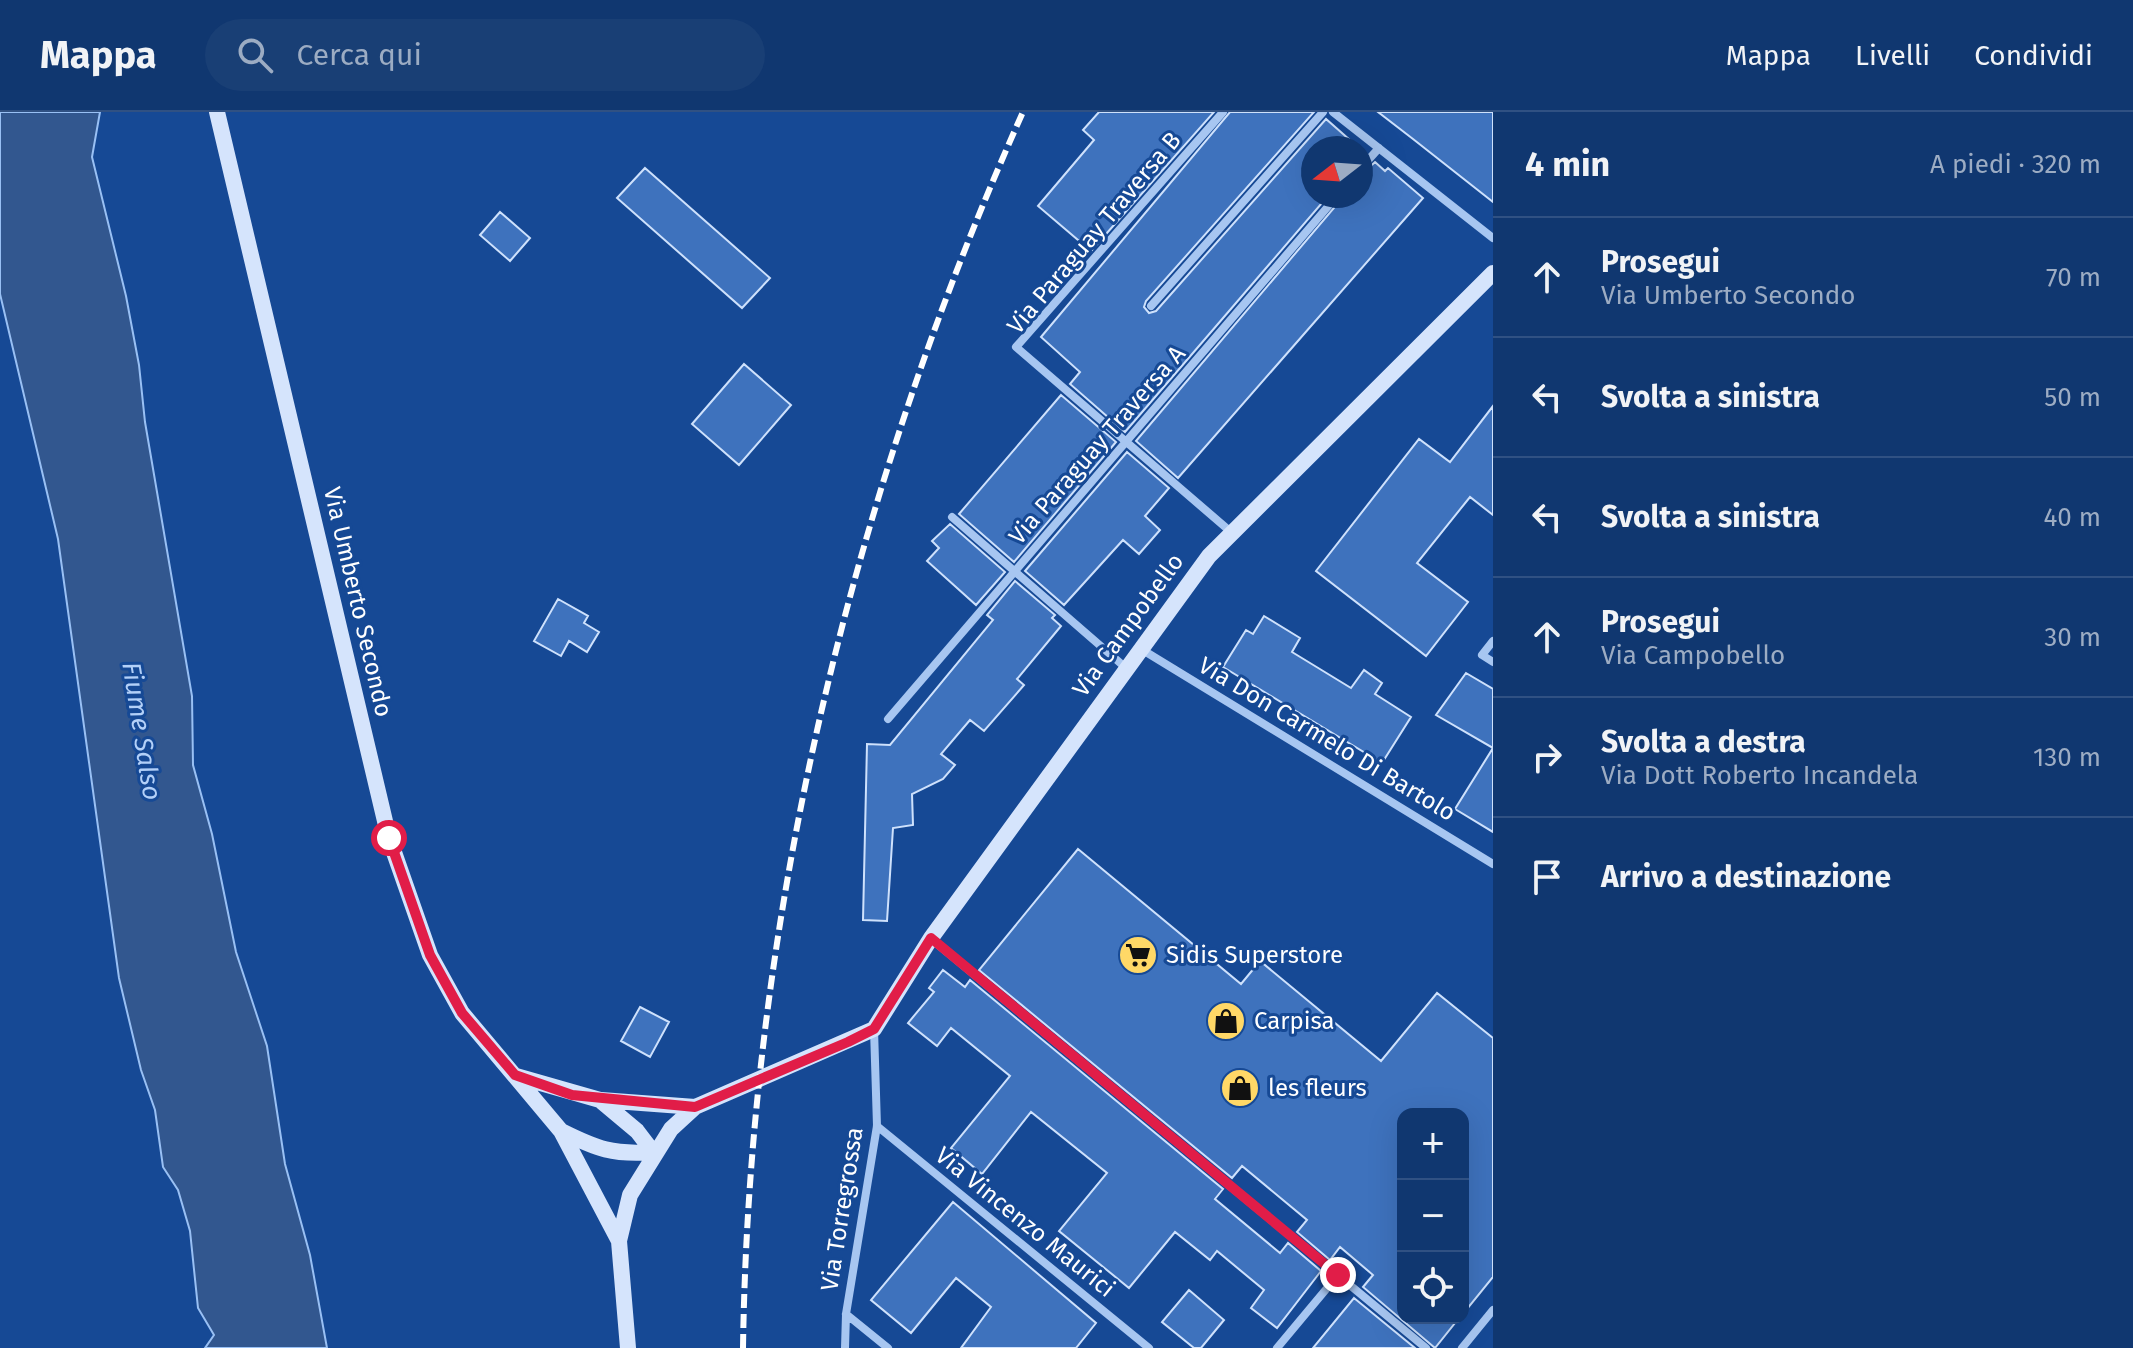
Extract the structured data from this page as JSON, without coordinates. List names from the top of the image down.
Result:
{
  "streets": {
    "main road": ["Via Umberto Secondo", "Via Campobello"],
    "street": [
      "Via Paraguay Traversa B",
      "Via Paraguay Traversa A",
      "Via Don Carmelo Di Bartolo",
      "Via Torregrossa",
      "Via Vincenzo Maurici"
    ]
  },
  "crossings": [
    ["Via Paraguay Traversa B", "Via Paraguay Traversa A"],
    ["Via Paraguay Traversa B", "Via Campobello"],
    ["Via Campobello", "Via Don Carmelo Di Bartolo"],
    ["Via Campobello", "Via Torregrossa"],
    ["Via Torregrossa", "Via Vincenzo Maurici"]
  ],
  "water": ["Fiume Salso"],
  "places": {
    "supermarket": ["Sidis Superstore"],
    "shop": ["Carpisa", "les fleurs"]
  },
  "north": "left",
  "page": {
    "header": "Mappa",
    "search": "Cerca qui",
    "nav": ["Mappa", "Livelli", "Condividi"],
    "heading": ["4 min", "A piedi · 320 m"],
    "list": [
      ["Prosegui", "Via Umberto Secondo", "70 m"],
      ["Svolta a sinistra", "50 m"],
      ["Svolta a sinistra", "40 m"],
      ["Prosegui", "Via Campobello", "30 m"],
      ["Svolta a destra", "Via Dott Roberto Incandela", "130 m"],
      "Arrivo a destinazione"
    ],
    "map_buttons": ["+", "−"]
  }
}
